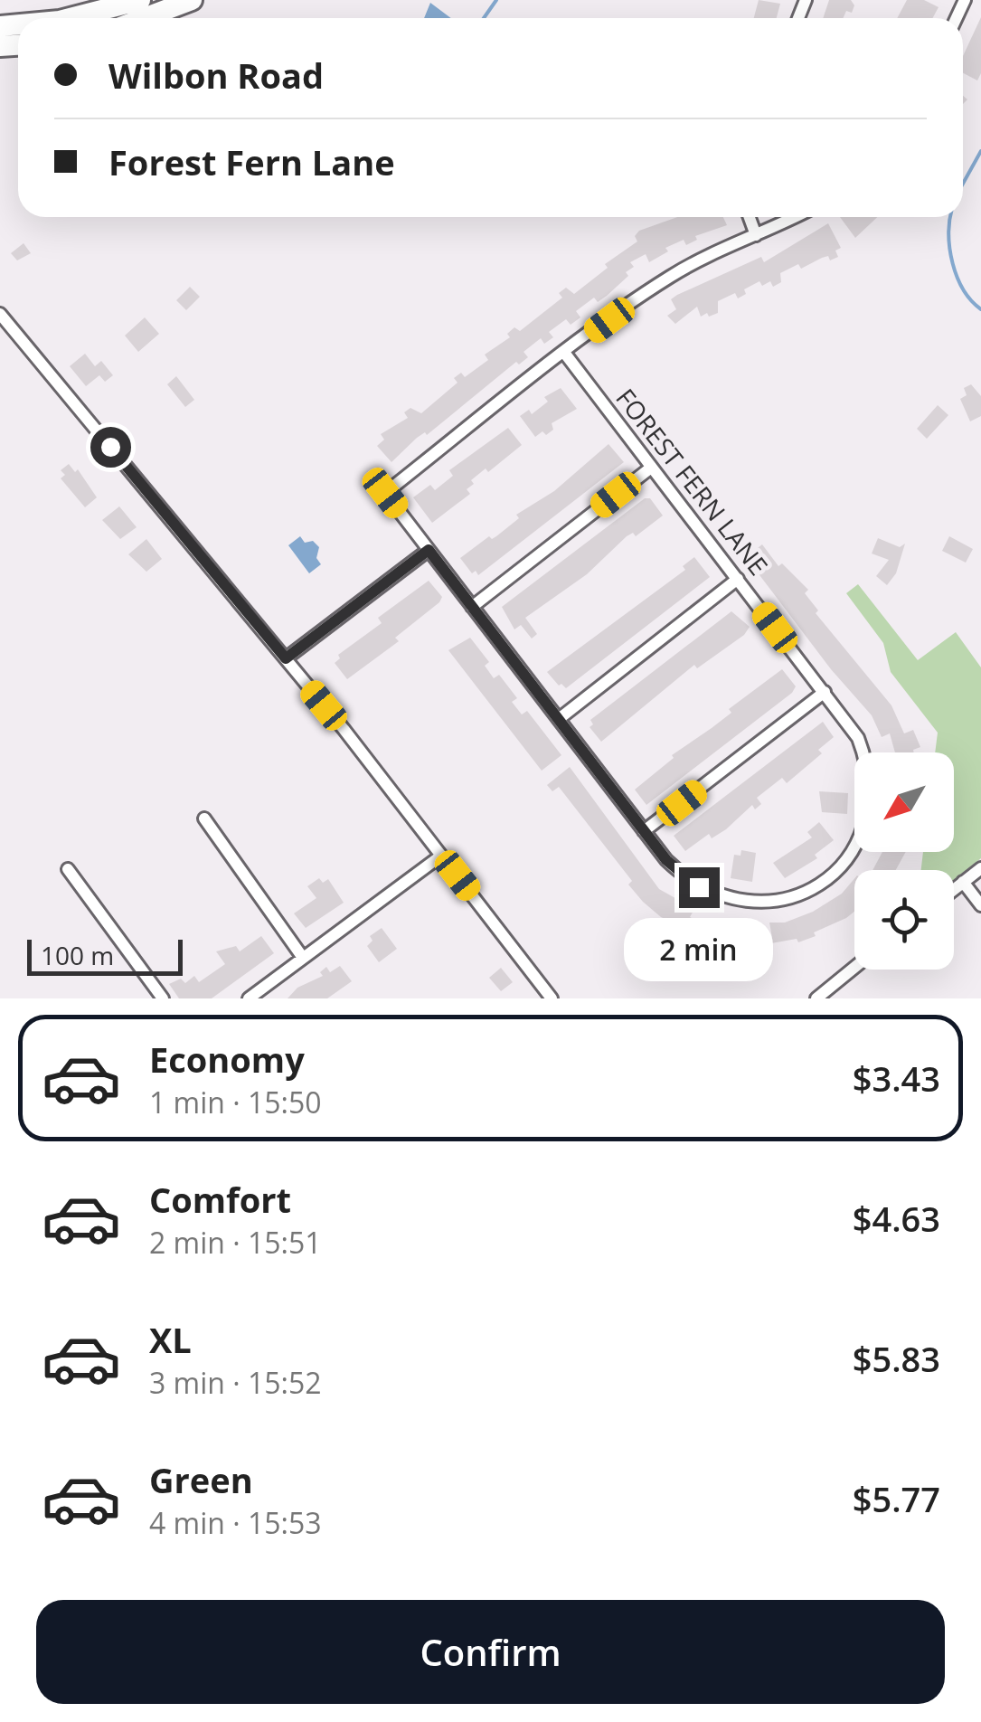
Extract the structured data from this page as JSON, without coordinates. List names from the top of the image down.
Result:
{
  "streets": {
    "street": ["FOREST FERN LANE"]
  },
  "scale_bar": "100 m",
  "north": "bottom left",
  "page": {
    "banner": ["Wilbon Road", "Forest Fern Lane"],
    "bubble": "2 min",
    "scale": "100 m",
    "list": [
      {
        "name": "Economy",
        "note": "1 min · 15:50",
        "value": "$3.43"
      },
      {
        "name": "Comfort",
        "note": "2 min · 15:51",
        "value": "$4.63"
      },
      {
        "name": "XL",
        "note": "3 min · 15:52",
        "value": "$5.83"
      },
      {
        "name": "Green",
        "note": "4 min · 15:53",
        "value": "$5.77"
      }
    ],
    "buttons": "Confirm"
  }
}
